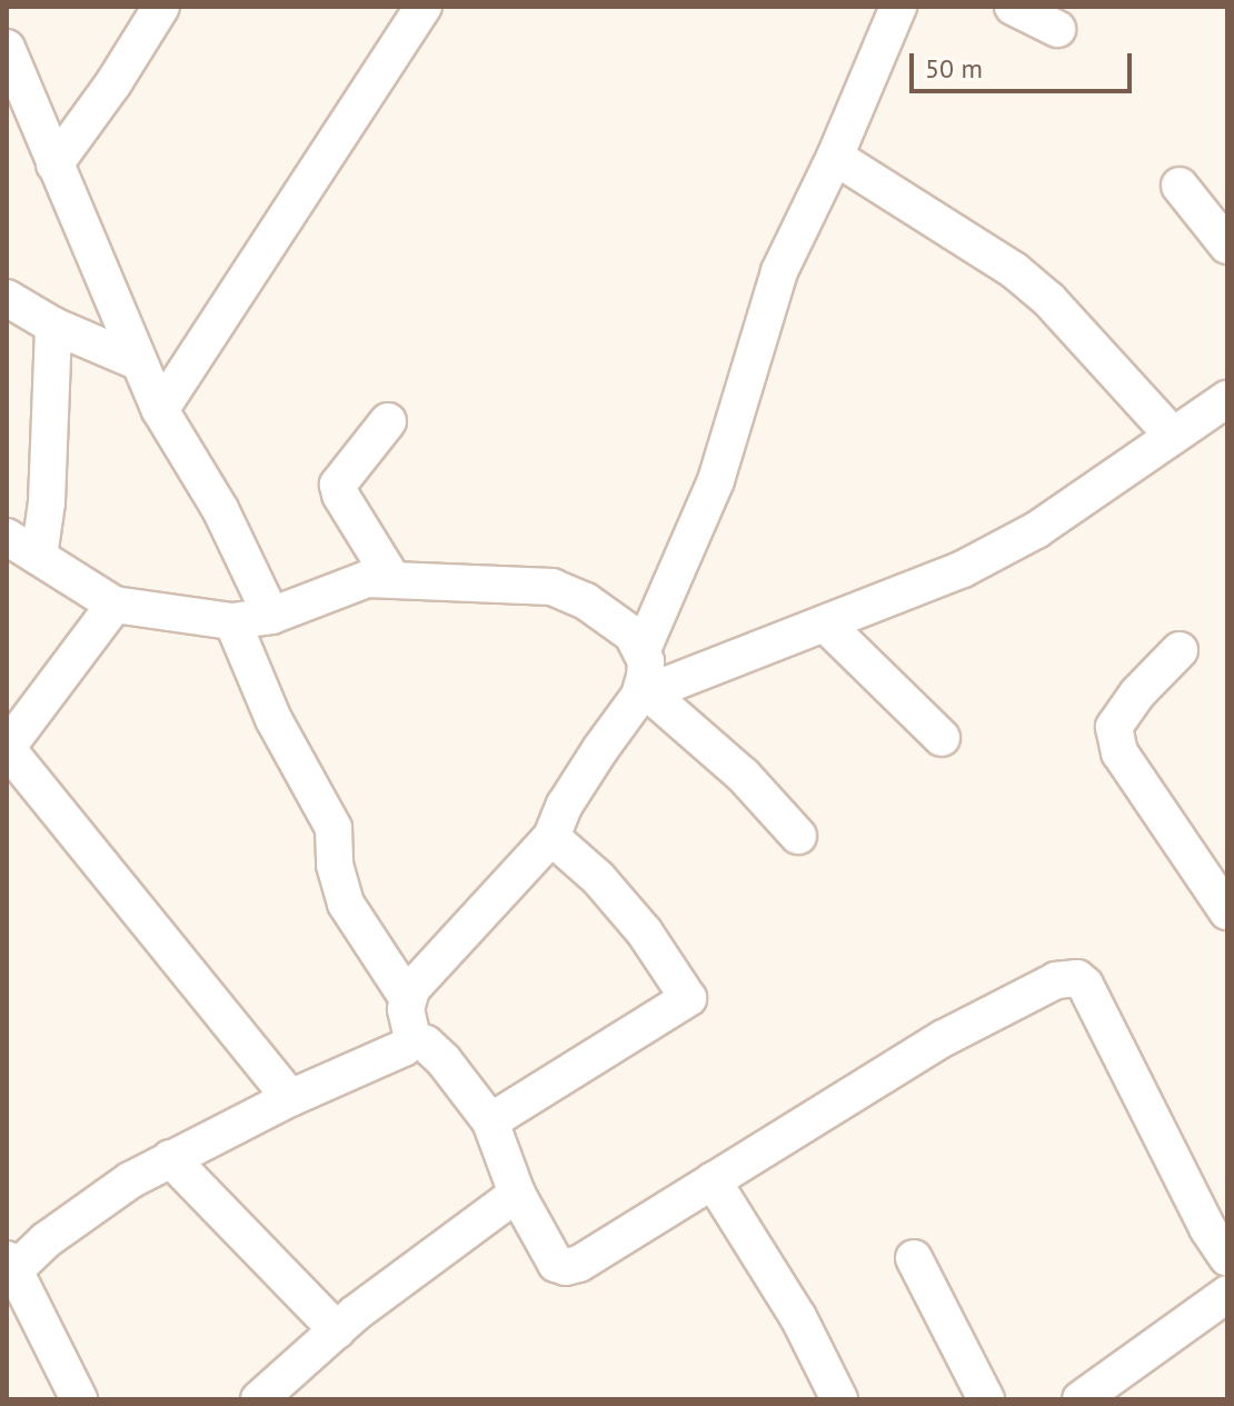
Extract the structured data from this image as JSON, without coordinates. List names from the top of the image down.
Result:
{
  "scale_bar": "50 m"
}
